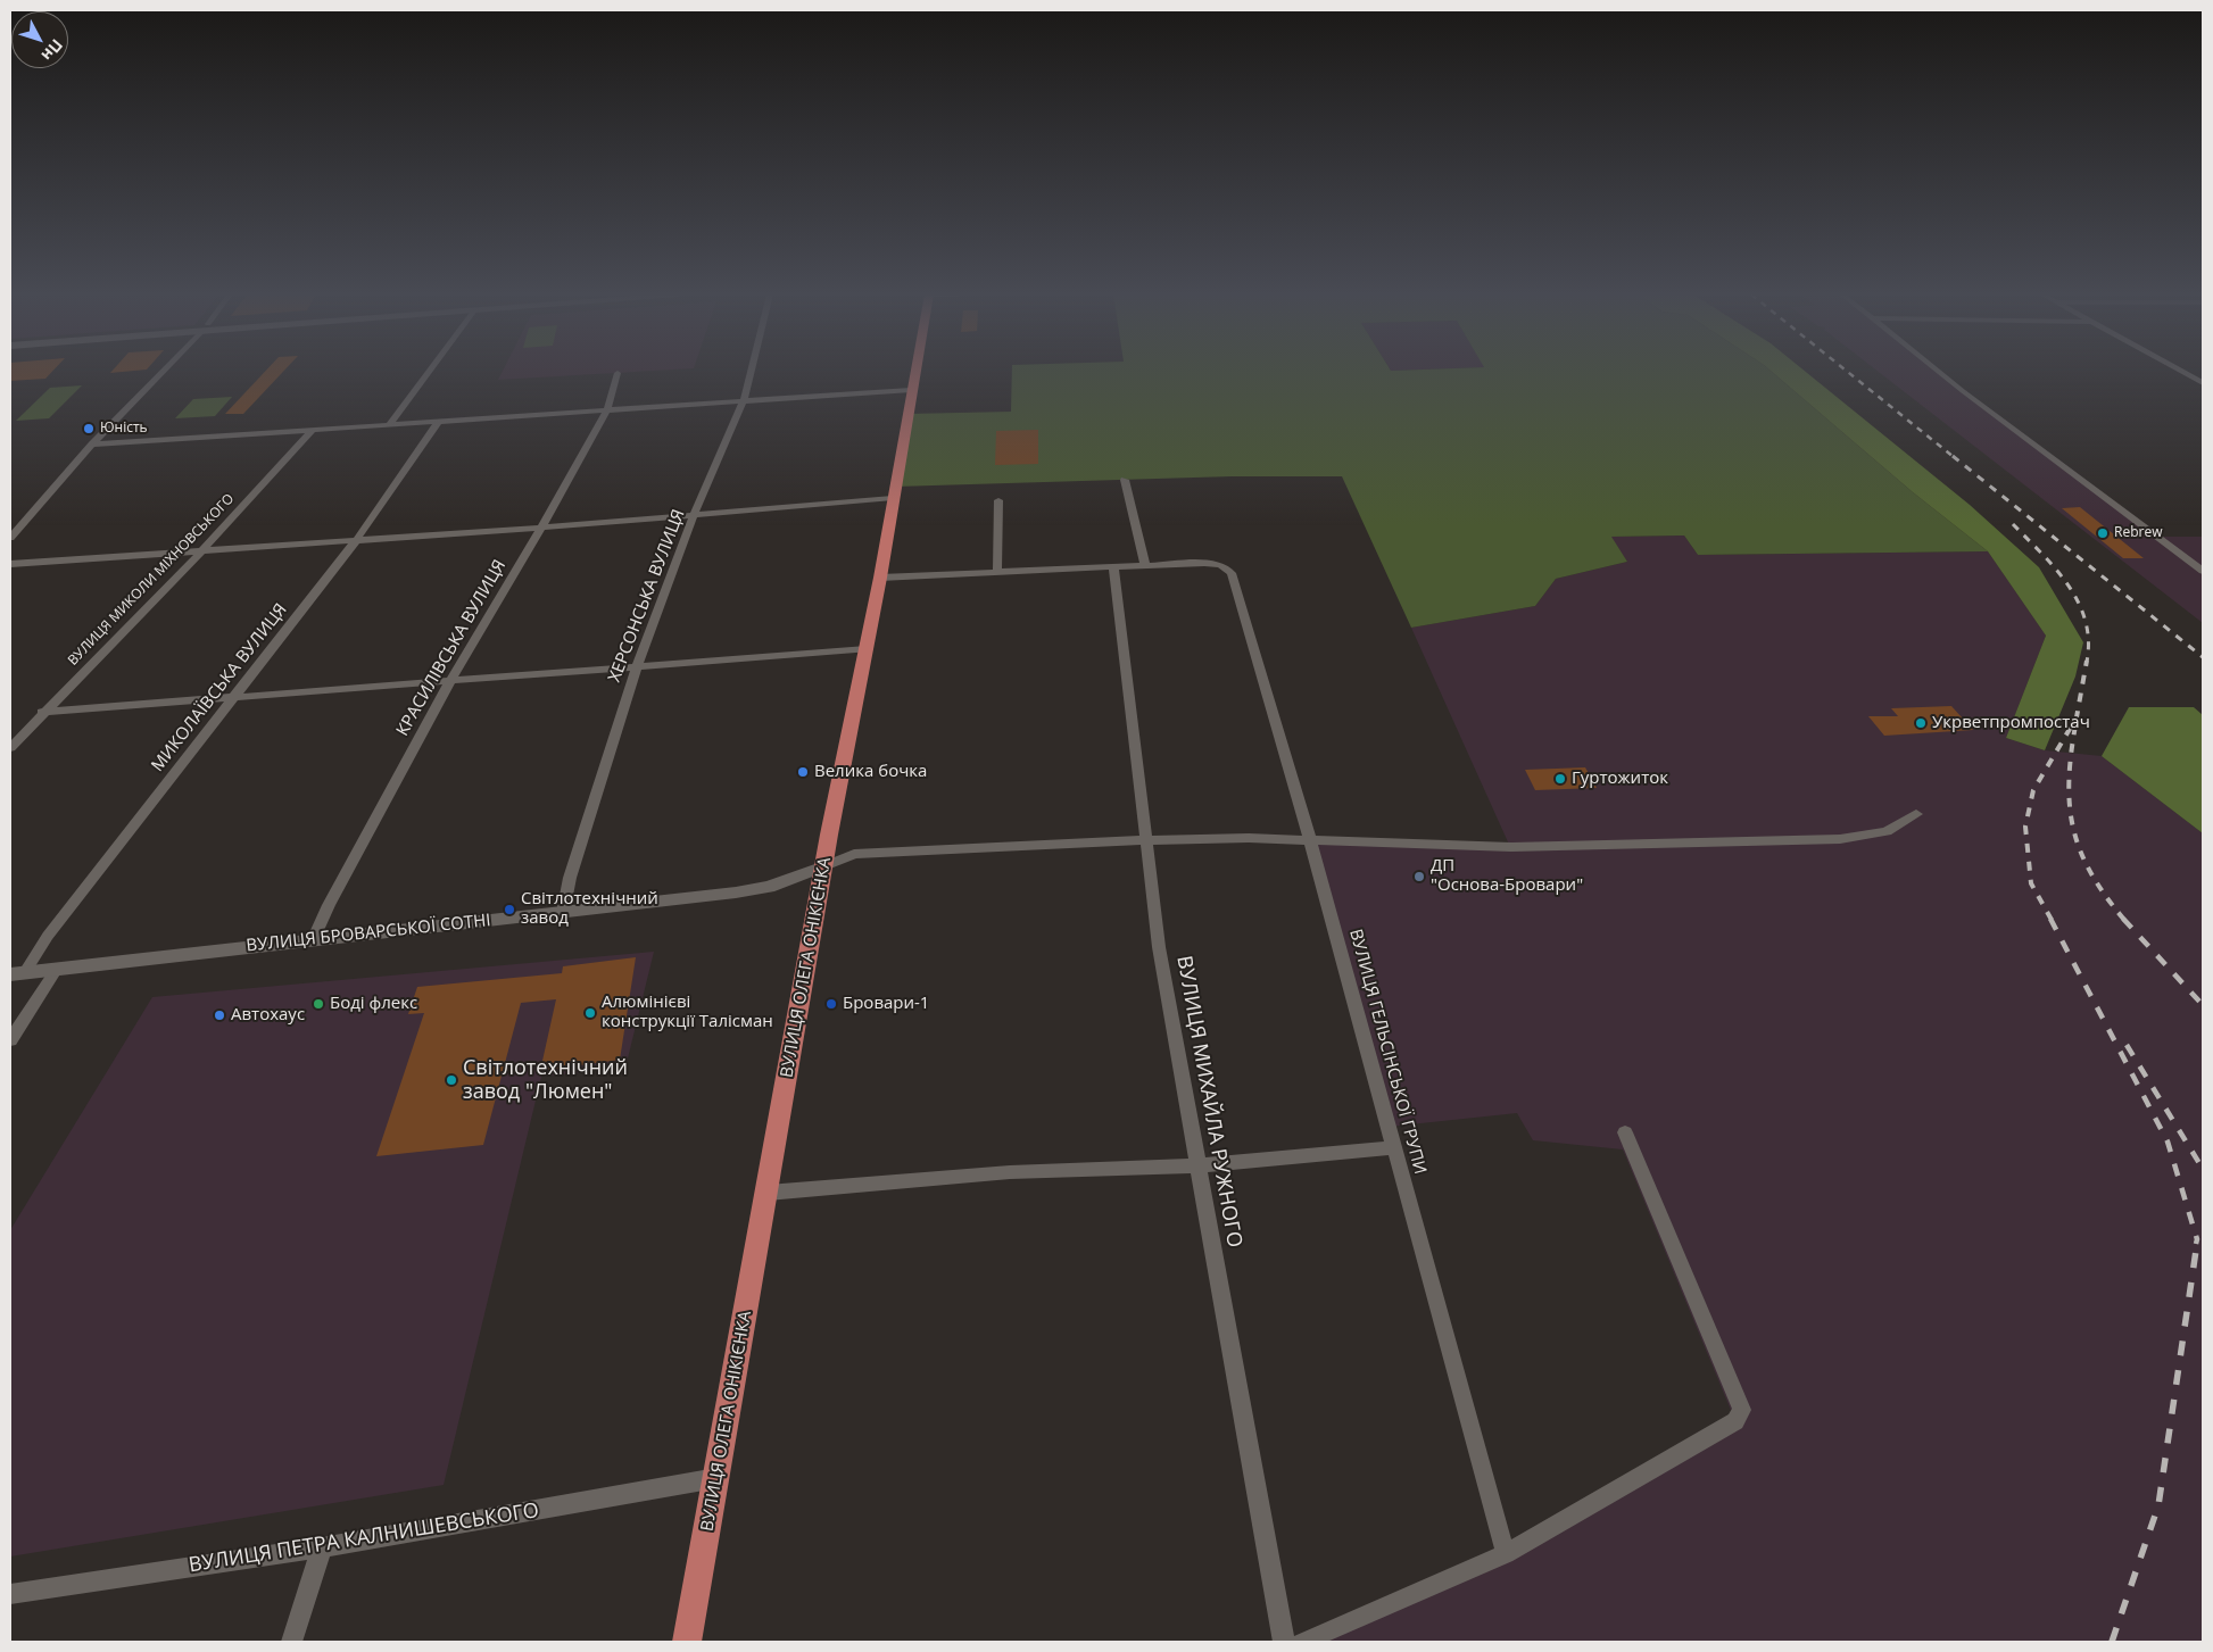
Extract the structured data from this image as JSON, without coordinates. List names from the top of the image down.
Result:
{
  "streets": {
    "main road": ["ВУЛИЦЯ ОЛЕГА ОНІКІЄНКА"],
    "street": [
      "ВУЛИЦЯ МИКОЛИ МІХНОВСЬКОГО",
      "ХЕРСОНСЬКА ВУЛИЦЯ",
      "КРАСИЛІВСЬКА ВУЛИЦЯ",
      "МИКОЛАЇВСЬКА ВУЛИЦЯ",
      "ВУЛИЦЯ БРОВАРСЬКОЇ СОТНІ",
      "ВУЛИЦЯ ГЕЛЬСІНСЬКОЇ ГРУПИ",
      "ВУЛИЦЯ МИХАЙЛА РУЖНОГО",
      "ВУЛИЦЯ ПЕТРА КАЛНИШЕВСЬКОГО"
    ]
  },
  "crossings": [
    ["ХЕРСОНСЬКА ВУЛИЦЯ", "ВУЛИЦЯ БРОВАРСЬКОЇ СОТНІ"],
    ["КРАСИЛІВСЬКА ВУЛИЦЯ", "ВУЛИЦЯ БРОВАРСЬКОЇ СОТНІ"],
    ["МИКОЛАЇВСЬКА ВУЛИЦЯ", "ВУЛИЦЯ БРОВАРСЬКОЇ СОТНІ"],
    ["ВУЛИЦЯ БРОВАРСЬКОЇ СОТНІ", "ВУЛИЦЯ ОЛЕГА ОНІКІЄНКА"],
    ["ВУЛИЦЯ ОЛЕГА ОНІКІЄНКА", "ВУЛИЦЯ ПЕТРА КАЛНИШЕВСЬКОГО"]
  ],
  "places": [
    "Юність",
    "Rebrew",
    "Укрветпромпостач",
    "Велика бочка",
    "Гуртожиток",
    "ДП \"Основа-Бровари\"",
    "Світлотехнічний завод",
    "Боді флекс",
    "Бровари-1",
    "Алюмінієві конструкції Талісман",
    "Автохаус",
    "Світлотехнічний завод \"Люмен\""
  ],
  "north": "bottom right"
}
